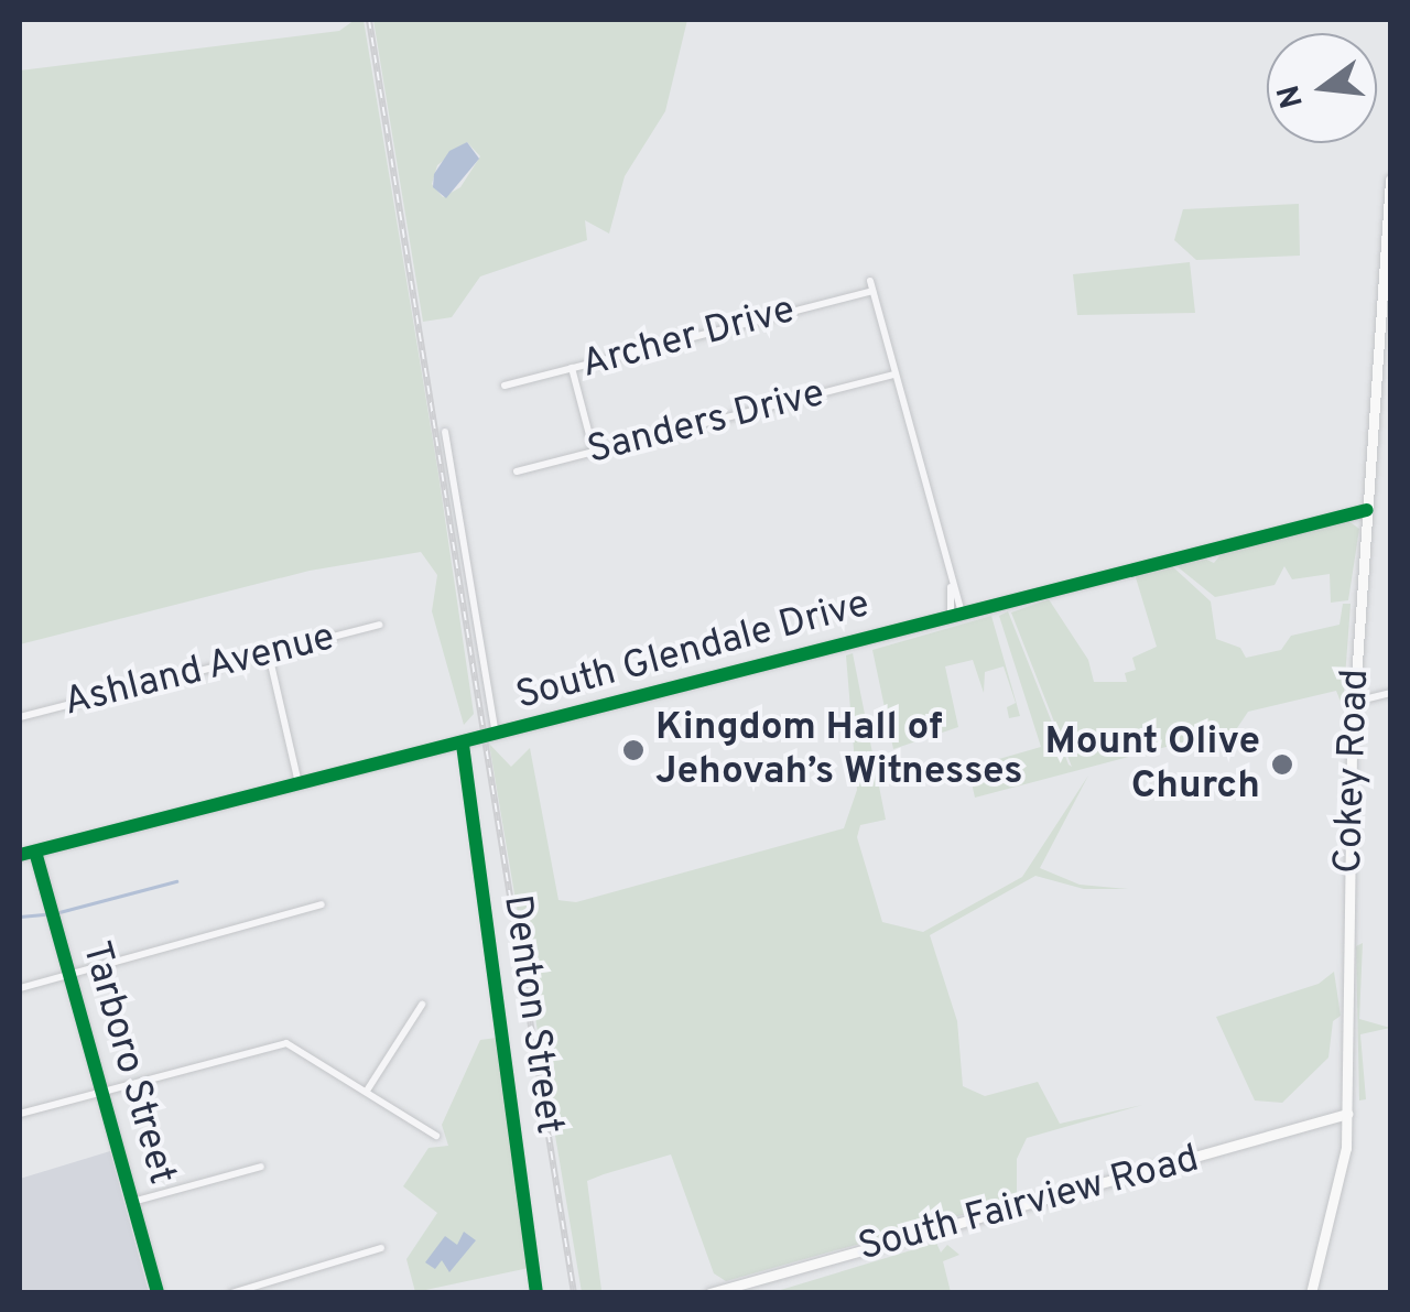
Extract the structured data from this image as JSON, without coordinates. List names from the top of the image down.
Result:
{
  "streets": {
    "street": [
      "Archer Drive",
      "Sanders Drive",
      "South Glendale Drive",
      "Ashland Avenue",
      "Cokey Road",
      "Denton Street",
      "Tarboro Street",
      "South Fairview Road"
    ]
  },
  "crossings": [
    ["Archer Drive", "Sanders Drive"],
    ["South Glendale Drive", "Cokey Road"],
    ["South Glendale Drive", "Denton Street"],
    ["South Glendale Drive", "Tarboro Street"],
    ["Cokey Road", "South Fairview Road"]
  ],
  "places": ["Kingdom Hall of Jehovah’s Witnesses", "Mount Olive Church"],
  "north": "left"
}
